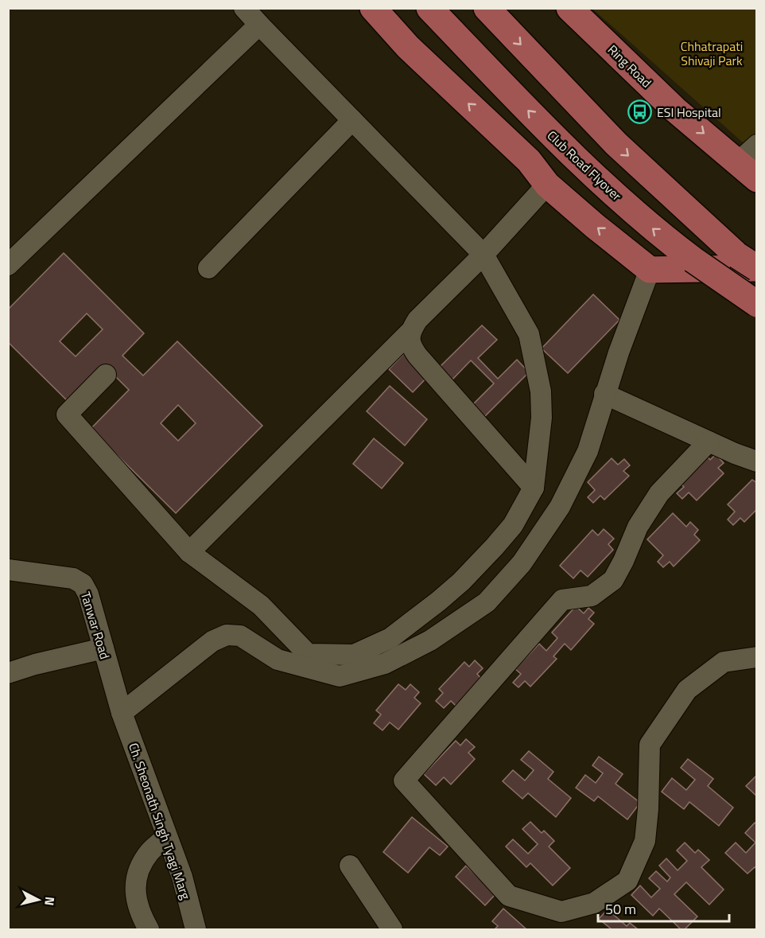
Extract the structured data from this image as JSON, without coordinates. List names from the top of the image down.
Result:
{
  "streets": {
    "main road": ["Ring Road", "Club Road Flyover"],
    "street": ["Tanwar Road", "Ch. Sheonath Singh Tyagi Marg"]
  },
  "crossings": [
    ["Tanwar Road", "Ch. Sheonath Singh Tyagi Marg"]
  ],
  "parks": ["Chhatrapati Shivaji Park"],
  "places": {
    "bus stop": ["ESI Hospital"]
  },
  "scale_bar": "50 m",
  "north": "right"
}
